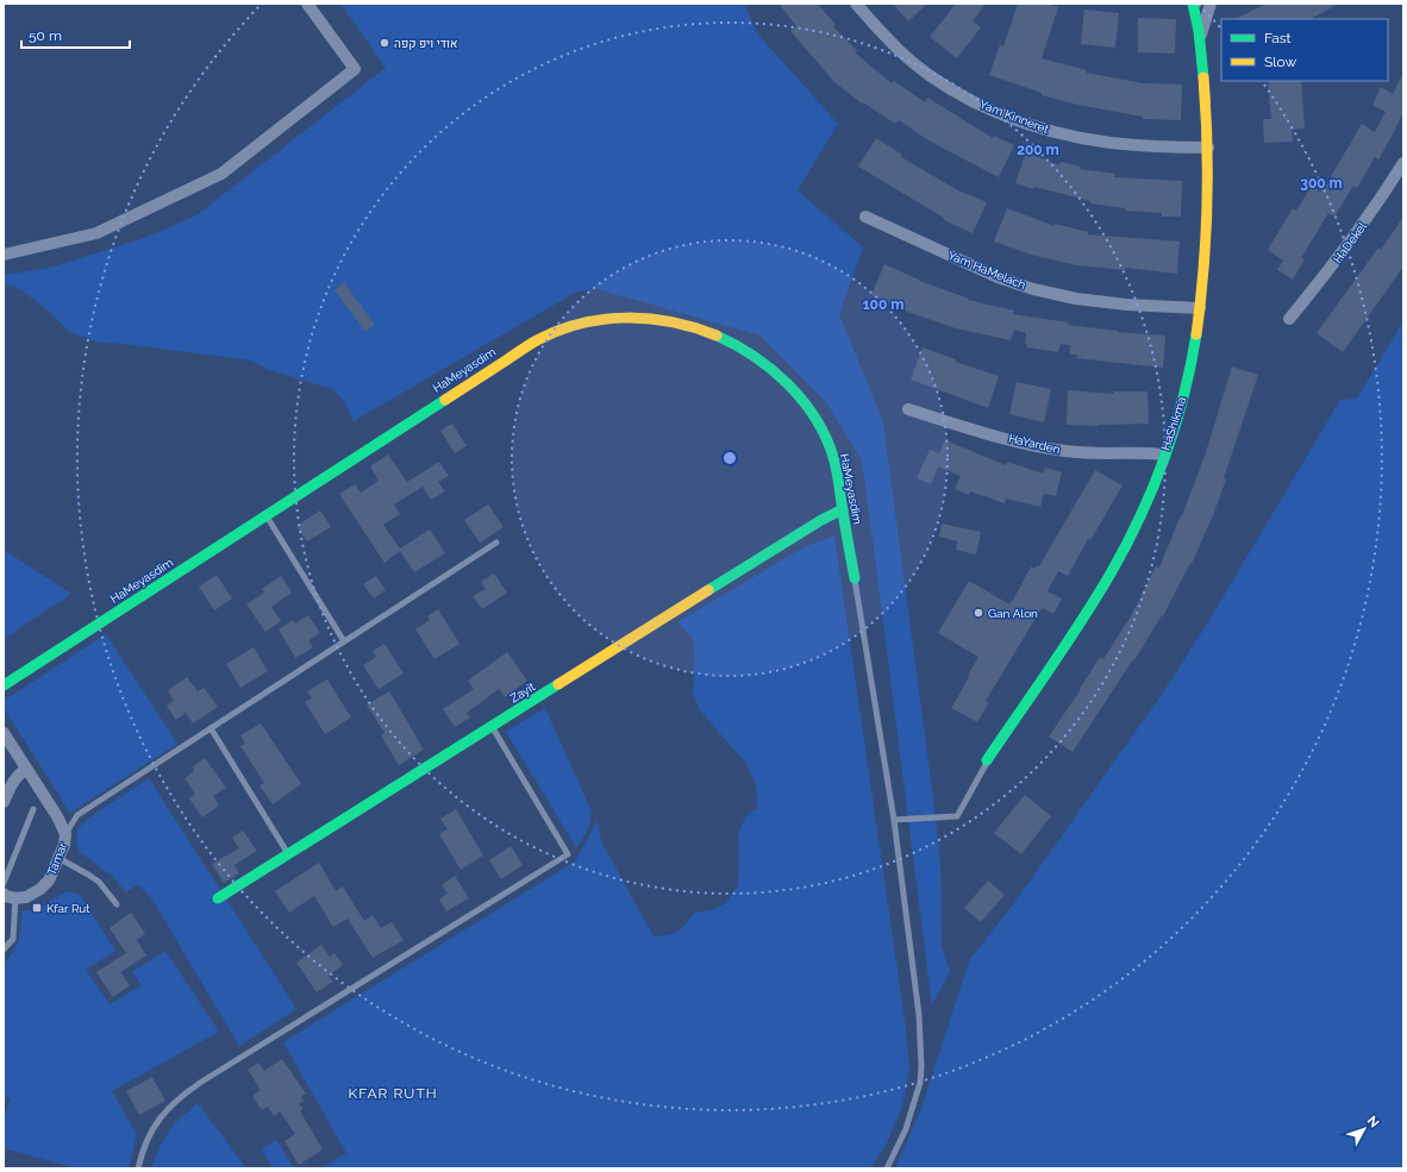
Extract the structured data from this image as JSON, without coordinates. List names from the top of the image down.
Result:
{
  "streets": {
    "street": [
      "Yam Kinneret",
      "HaDekel",
      "Yam HaMelach",
      "HaMeyasdim",
      "HaShikma",
      "HaYarden",
      "Zayit",
      "Tamar"
    ]
  },
  "crossings": [
    ["Yam Kinneret", "HaShikma"],
    ["Yam HaMelach", "HaShikma"],
    ["HaMeyasdim", "Zayit"],
    ["HaShikma", "HaYarden"]
  ],
  "districts": ["KFAR RUTH"],
  "places": {
    "other": ["אודי ויפ קפה", "Gan Alon"],
    "transit": ["Kfar Rut"]
  },
  "legend": ["Fast", "Slow"],
  "scale_bar": "50 m",
  "north": "top right",
  "rings": ["200 m", "300 m", "100 m"]
}
